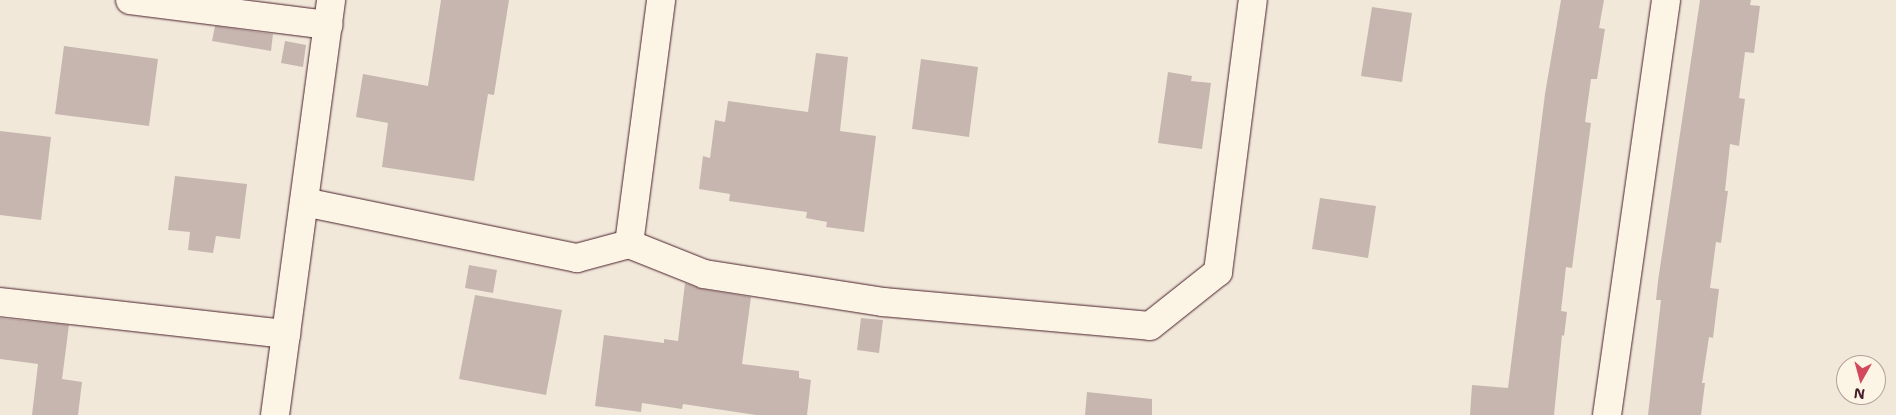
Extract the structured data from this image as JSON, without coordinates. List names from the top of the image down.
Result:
{
  "north": "bottom"
}
